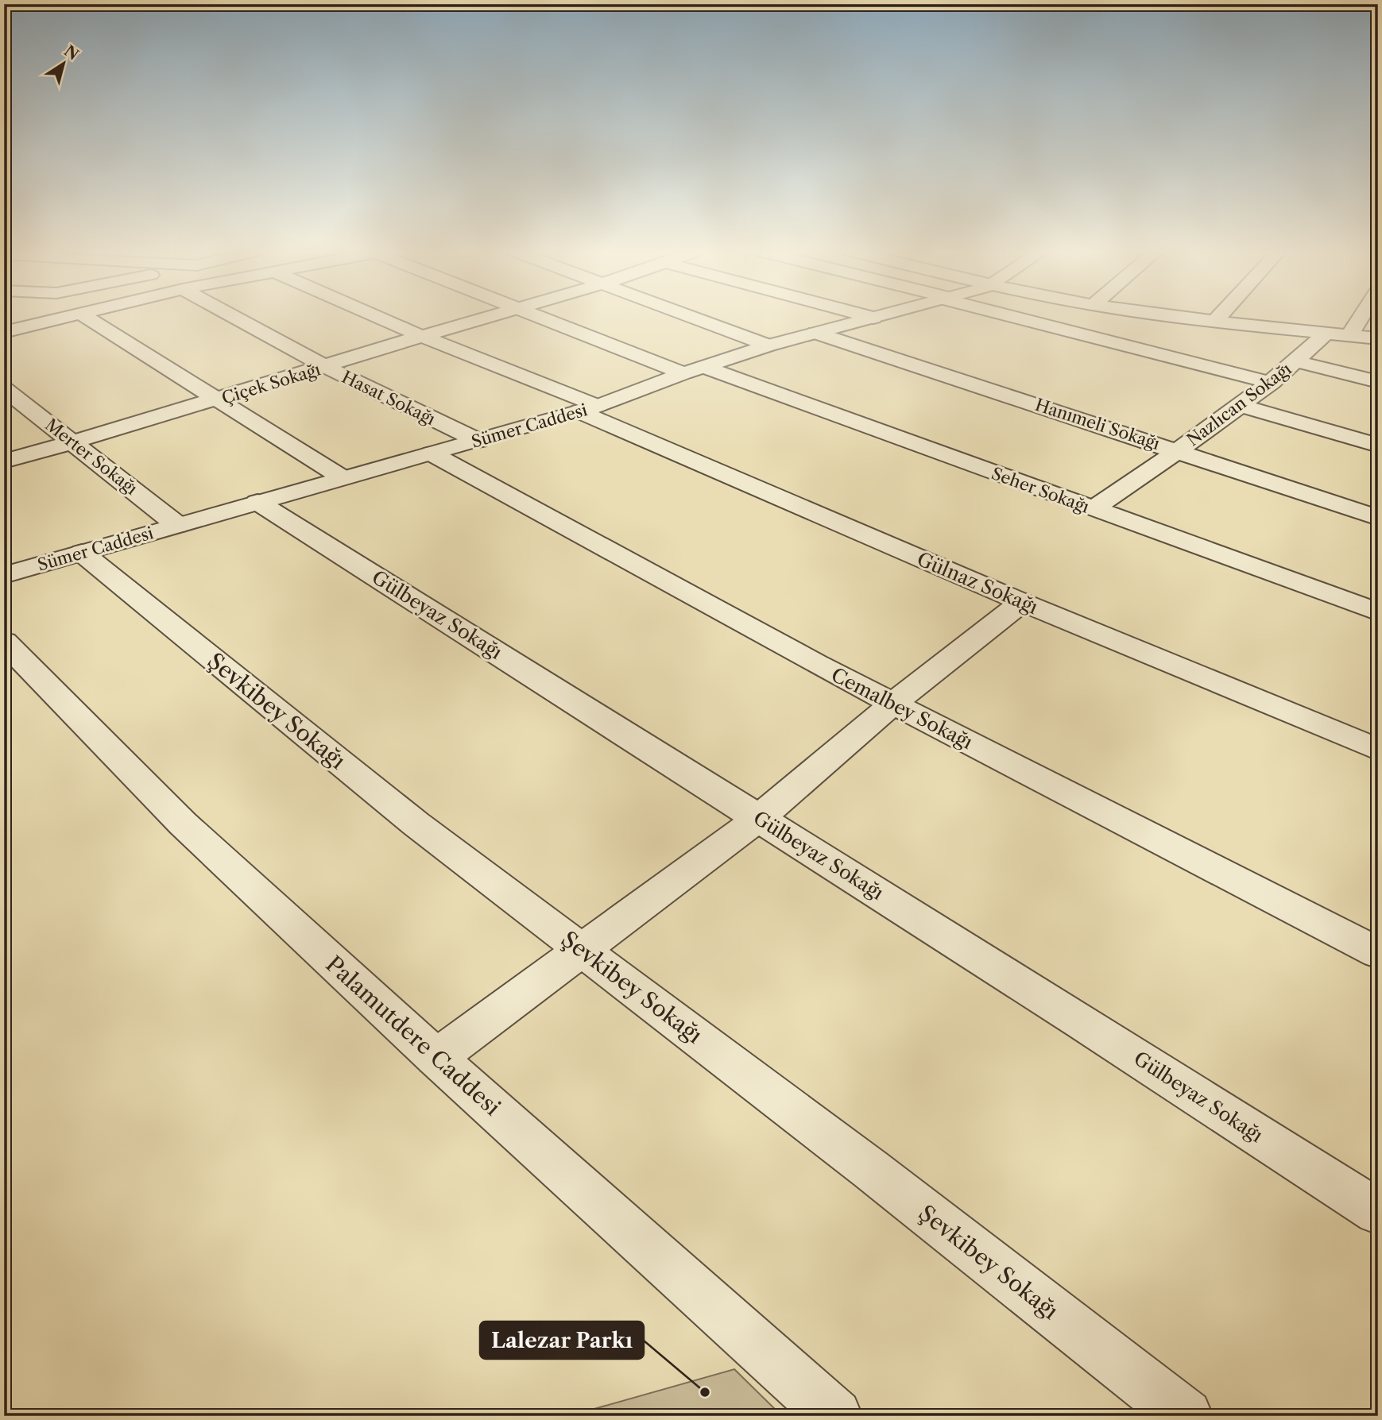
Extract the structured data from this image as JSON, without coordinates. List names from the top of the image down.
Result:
{
  "streets": {
    "street": [
      "Çiçek Sokağı",
      "Hasat Sokağı",
      "Nazlıcan Sokağı",
      "Hanımeli Sokağı",
      "Sümer Caddesi",
      "Merter Sokağı",
      "Seher Sokağı",
      "Gülnaz Sokağı",
      "Gülbeyaz Sokağı",
      "Cemalbey Sokağı",
      "Şevkibey Sokağı",
      "Palamutdere Caddesi"
    ]
  },
  "crossings": [
    ["Çiçek Sokağı", "Hasat Sokağı"],
    ["Çiçek Sokağı", "Merter Sokağı"],
    ["Çiçek Sokağı", "Gülnaz Sokağı"],
    ["Hasat Sokağı", "Sümer Caddesi"],
    ["Nazlıcan Sokağı", "Hanımeli Sokağı"],
    ["Nazlıcan Sokağı", "Seher Sokağı"],
    ["Hanımeli Sokağı", "Sümer Caddesi"],
    ["Sümer Caddesi", "Merter Sokağı"],
    ["Sümer Caddesi", "Seher Sokağı"],
    ["Sümer Caddesi", "Gülnaz Sokağı"],
    ["Sümer Caddesi", "Gülbeyaz Sokağı"],
    ["Sümer Caddesi", "Cemalbey Sokağı"],
    ["Sümer Caddesi", "Şevkibey Sokağı"]
  ],
  "places": ["Lalezar Parkı"],
  "north": "top right"
}
